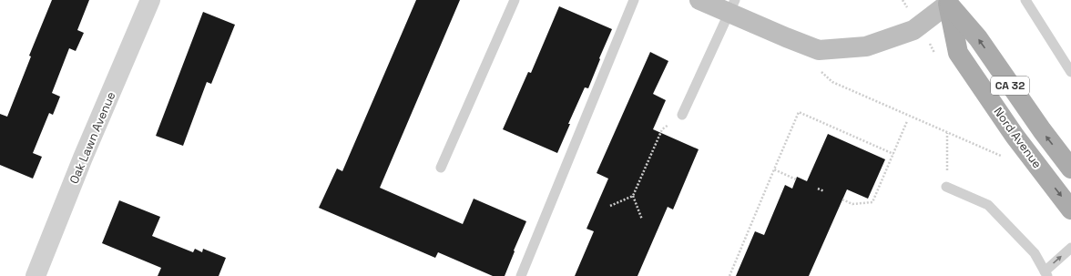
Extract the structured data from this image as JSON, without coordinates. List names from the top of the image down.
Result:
{
  "streets": {
    "main road": ["CA 32", "Nord Avenue"],
    "street": ["Oak Lawn Avenue"]
  }
}
